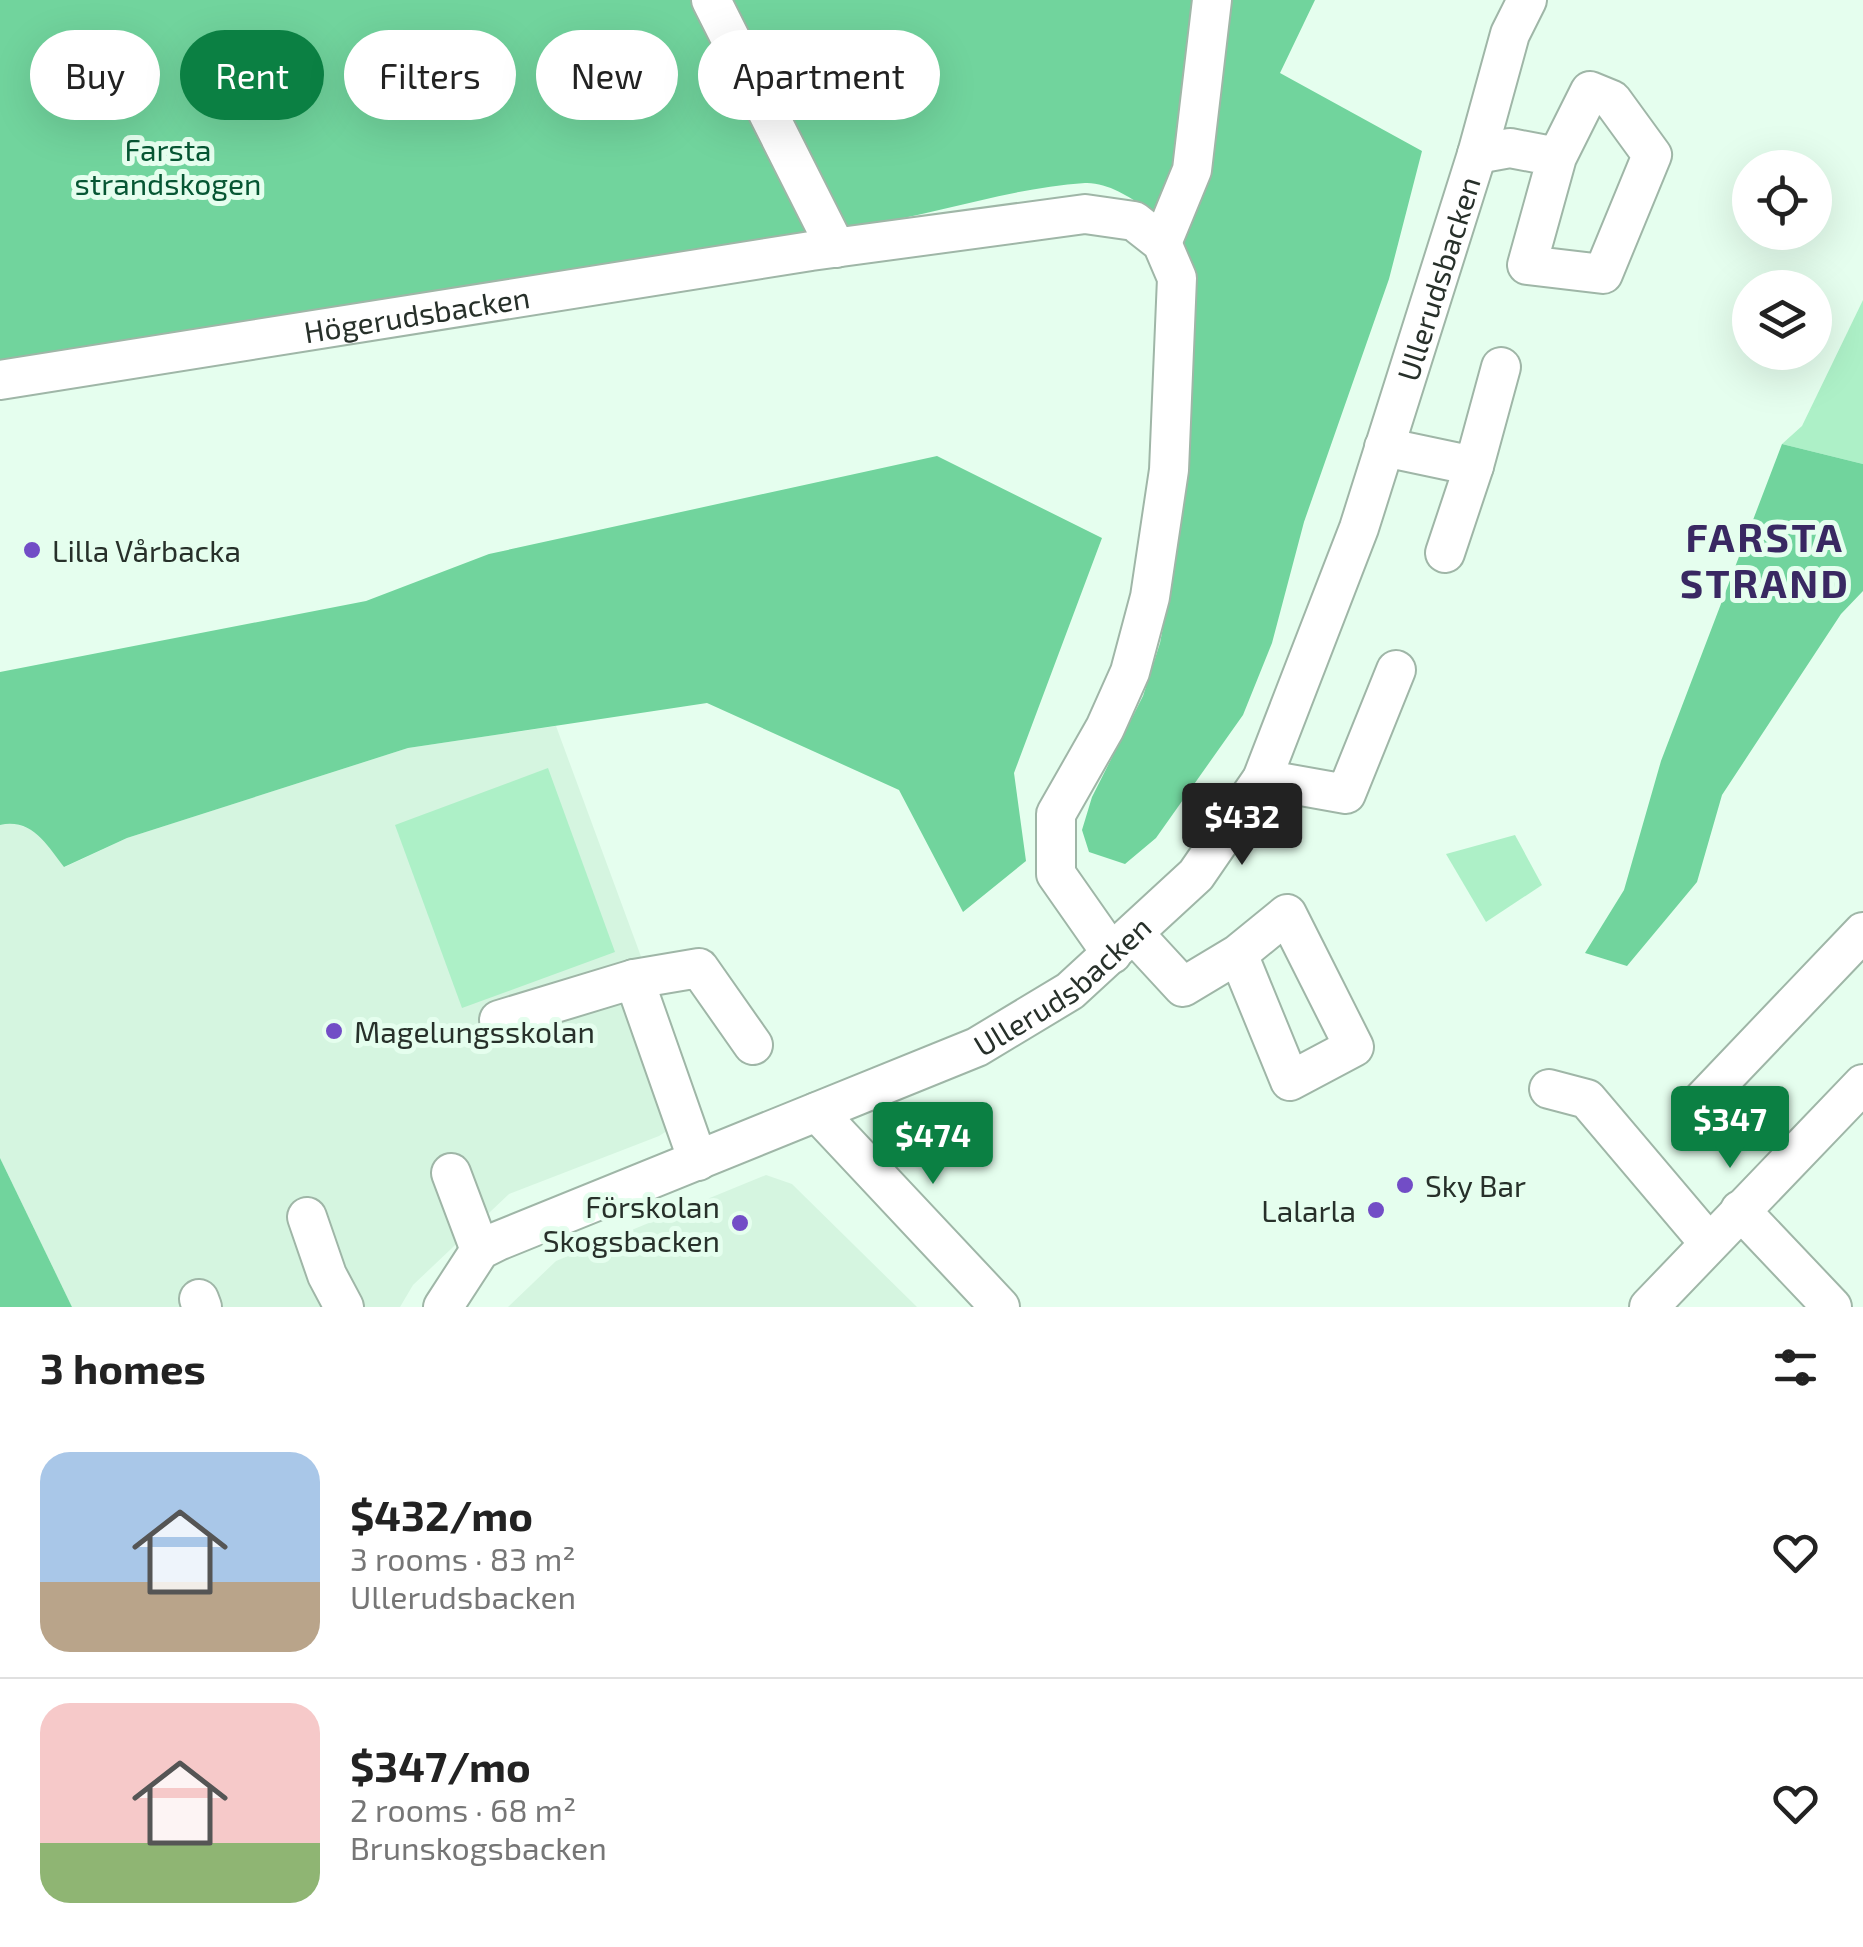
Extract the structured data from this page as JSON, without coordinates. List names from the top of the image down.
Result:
{
  "streets": {
    "street": ["Ullerudsbacken", "Högerudsbacken"]
  },
  "districts": ["FARSTA STRAND"],
  "parks": ["Farsta strandskogen"],
  "places": [
    "Lilla Vårbacka",
    "Magelungsskolan",
    "Sky Bar",
    "Lalarla",
    "Förskolan Skogsbacken"
  ],
  "page": {
    "chip": [
      "Buy",
      "Rent",
      "Filters",
      "New",
      "Apartment"
    ],
    "price": ["$432", "$347", "$474"],
    "heading": "3 homes",
    "list": [
      {
        "name": "$432/mo",
        "note": "3 rooms · 83 m² · Ullerudsbacken"
      },
      {
        "name": "$347/mo",
        "note": "2 rooms · 68 m² · Brunskogsbacken"
      }
    ]
  }
}
